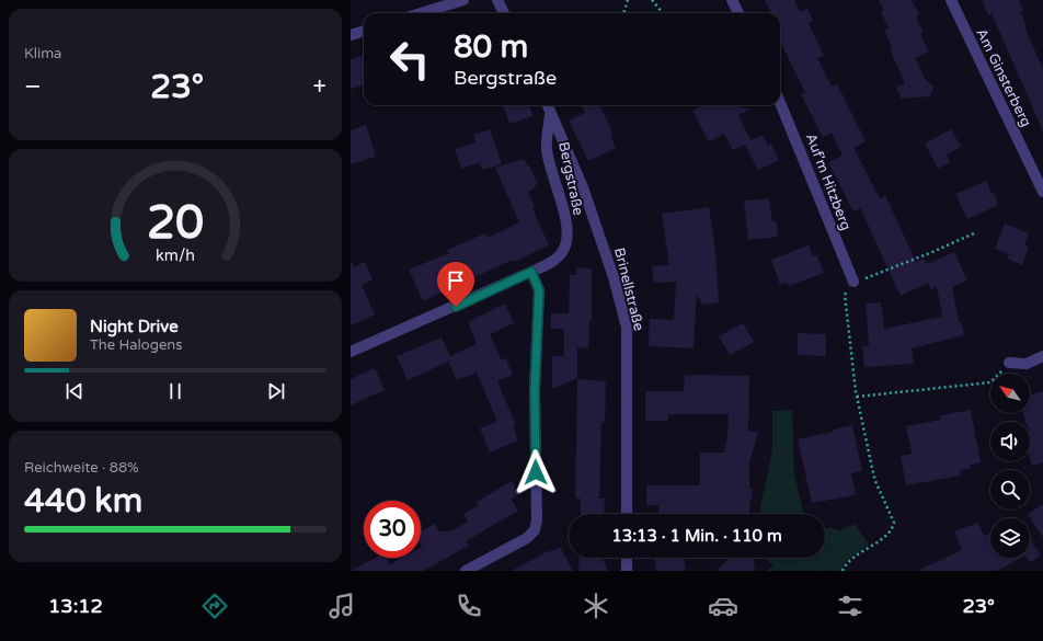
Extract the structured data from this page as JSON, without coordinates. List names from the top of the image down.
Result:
{
  "streets": {
    "street": [
      "Am Ginsterberg",
      "Bergstraße",
      "Auf'm Hitzberg",
      "Brinellstraße"
    ]
  },
  "crossings": [
    ["Bergstraße", "Brinellstraße"]
  ],
  "north": "top left",
  "page": {
    "tile": [
      "Klima",
      ["Reichweite · 88%", "440 km"]
    ],
    "turn": ["80 m", "Bergstraße"],
    "heat": ["−", "23°", "+"],
    "song": ["Night Drive", "The Halogens"],
    "limit": "30",
    "trip": "13:13 · 1 Min. · 110 m",
    "tabs": ["13:12", "23°"],
    "gauge": ["20", "km/h"]
  }
}
